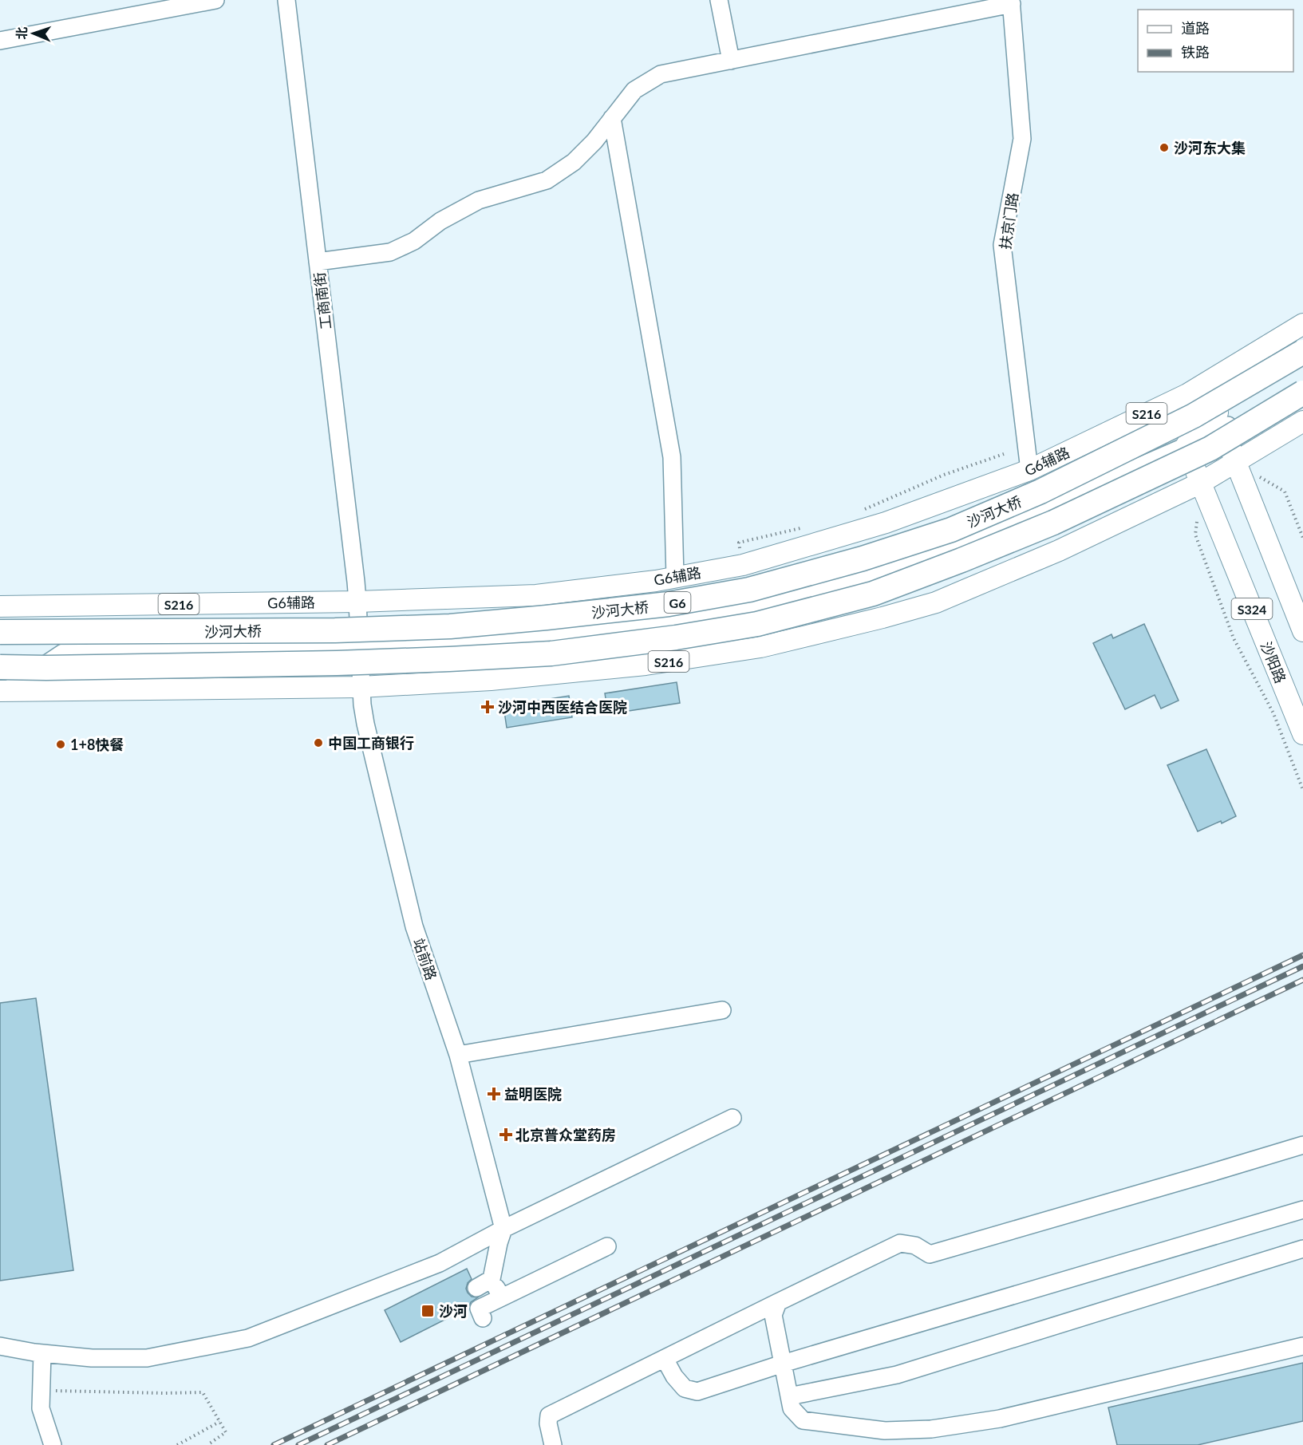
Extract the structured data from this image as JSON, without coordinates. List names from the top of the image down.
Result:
{
  "streets": {
    "highway": ["沙河大桥", "G6"],
    "main road": [
      "S216",
      "G6辅路",
      "S324",
      "沙阳路"
    ],
    "street": ["扶京门路", "工商南街", "站前路"]
  },
  "crossings": [
    ["扶京门路", "G6辅路"],
    ["工商南街", "G6辅路"],
    ["工商南街", "站前路"],
    ["S216", "S324"],
    ["S216", "沙阳路"],
    ["S216", "站前路"]
  ],
  "places": {
    "other": ["沙河东大集", "中国工商银行", "1+8快餐"],
    "health": ["沙河中西医结合医院", "益明医院", "北京普众堂药房"],
    "transit": ["沙河"]
  },
  "legend": ["道路", "铁路"],
  "north": "left"
}
